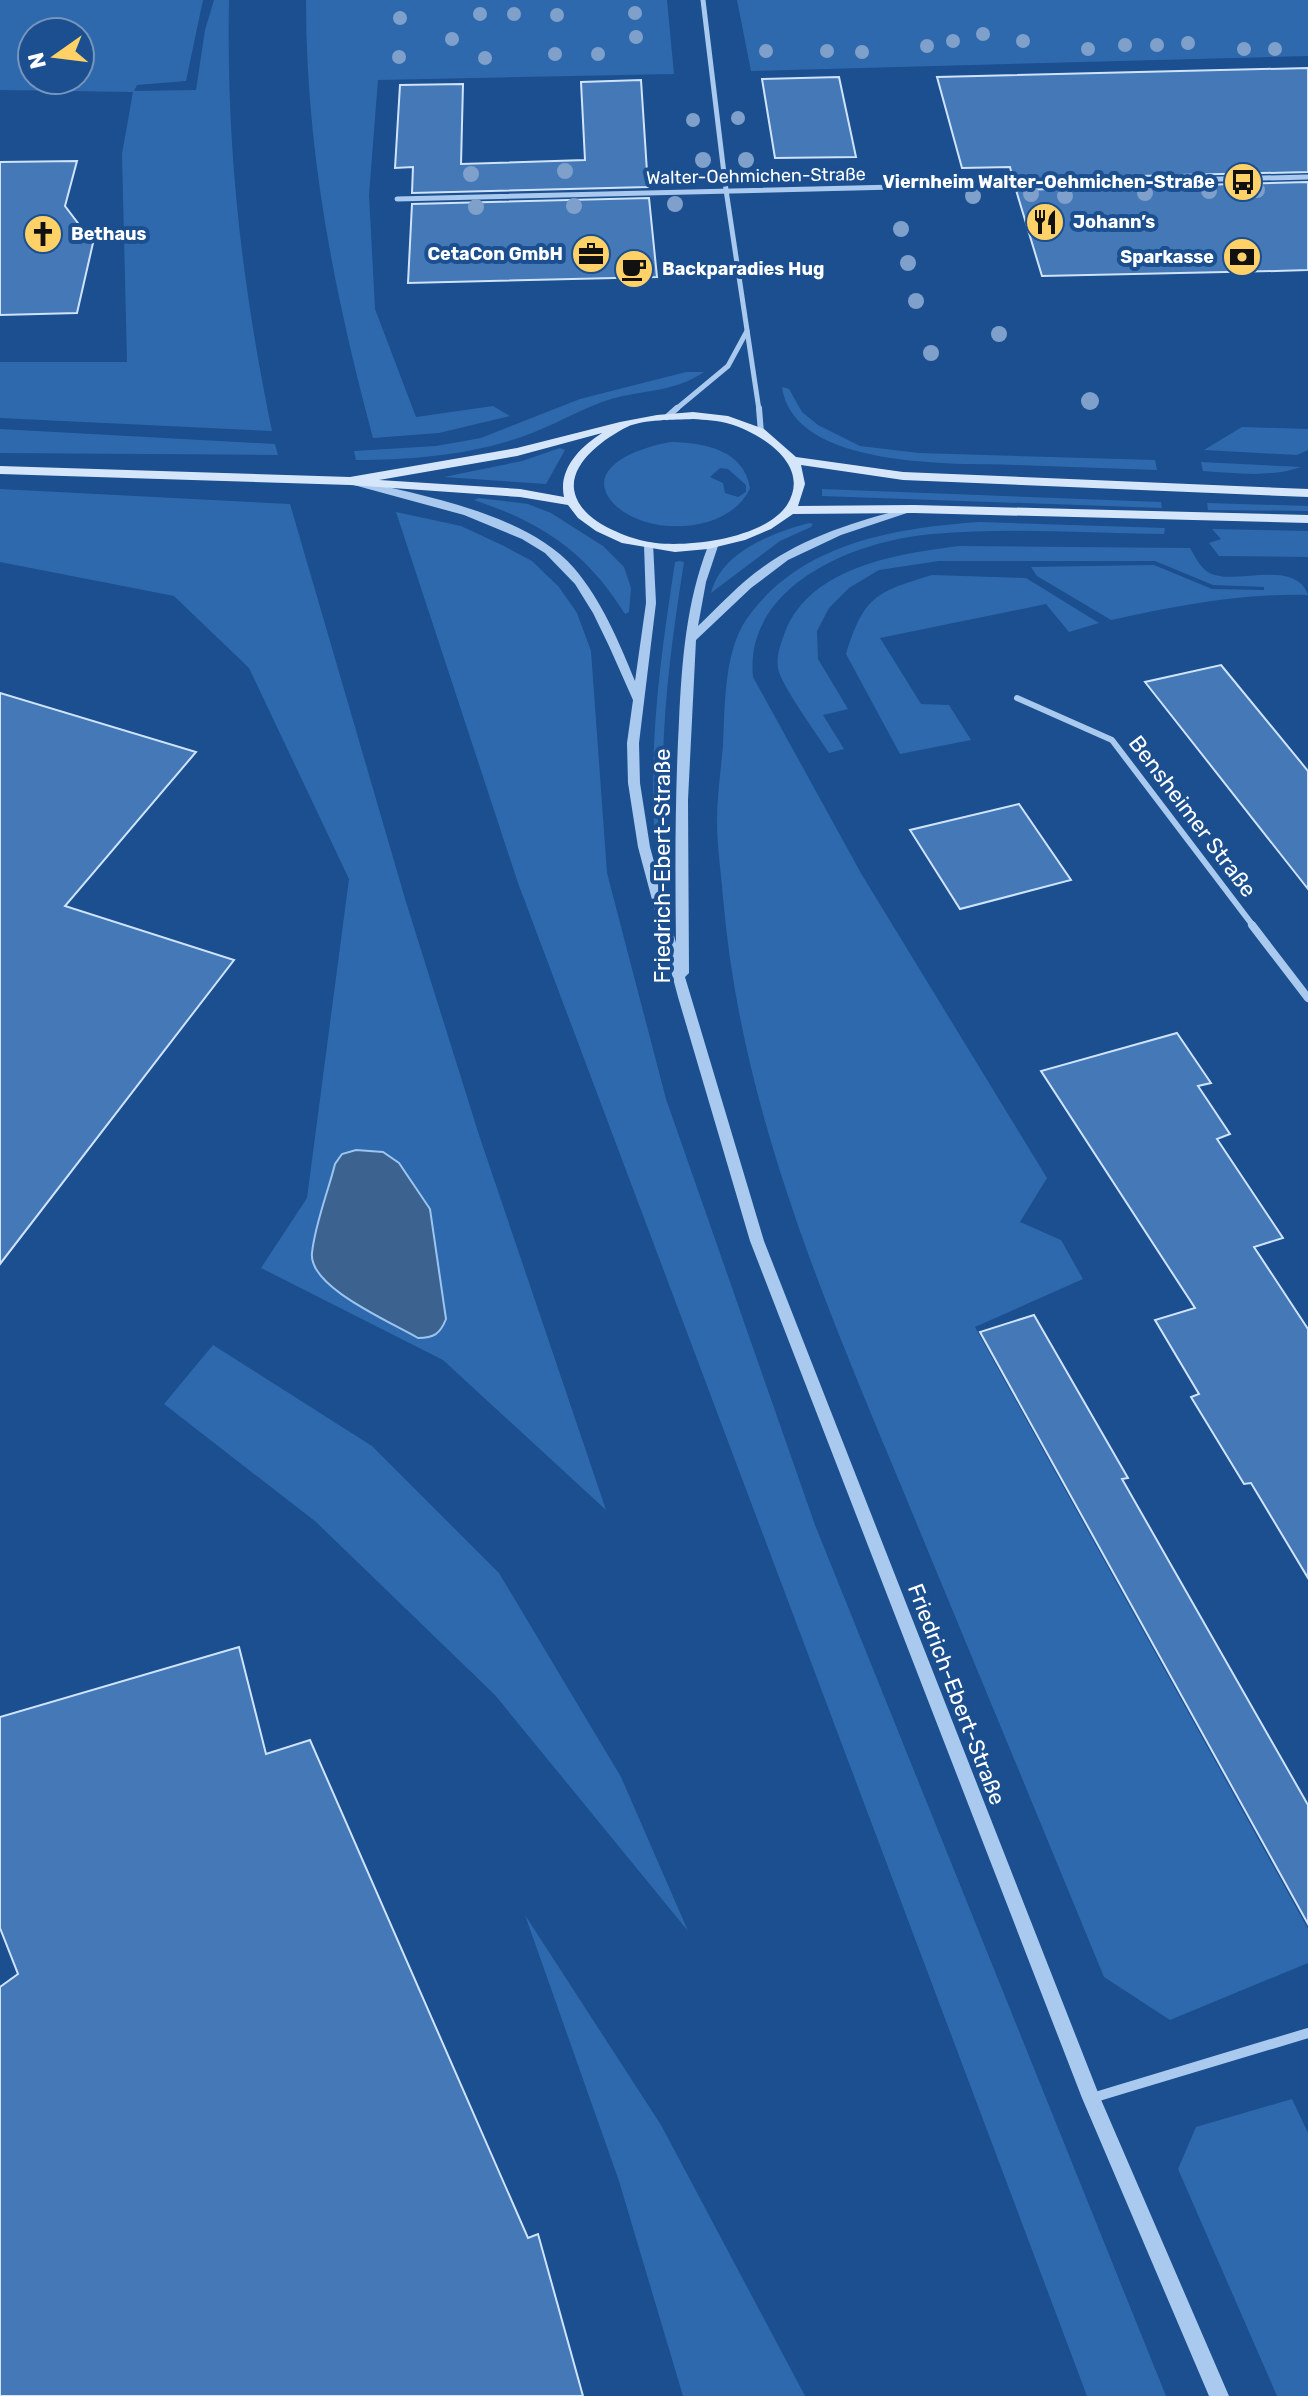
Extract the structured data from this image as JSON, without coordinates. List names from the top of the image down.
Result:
{
  "streets": {
    "street": ["Walter-Oehmichen-Straße", "Bensheimer Straße", "Friedrich-Ebert-Straße"]
  },
  "places": {
    "bus stop": ["Viernheim Walter-Oehmichen-Straße"],
    "restaurant": ["Johann’s"],
    "church": ["Bethaus"],
    "office": ["CetaCon GmbH"],
    "bank": ["Sparkasse"],
    "cafe": ["Backparadies Hug"]
  },
  "north": "left"
}
